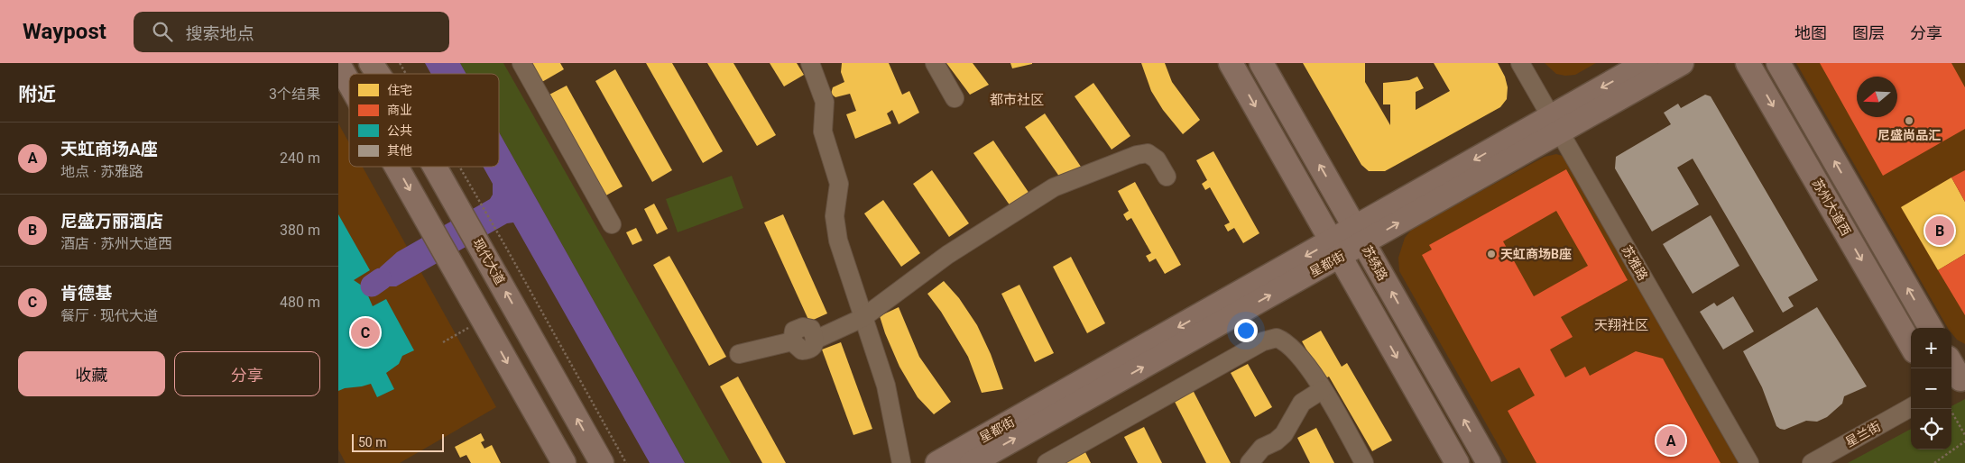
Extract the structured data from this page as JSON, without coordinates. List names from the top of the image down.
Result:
{
  "streets": {
    "main road": [
      "苏州大道西",
      "现代大道",
      "苏绣路",
      "星都街"
    ],
    "street": ["苏雅路", "星兰街"]
  },
  "crossings": [
    ["苏绣路", "星都街"],
    ["苏雅路", "星都街"]
  ],
  "districts": ["都市社区", "天翔社区"],
  "places": ["尼盛尚品汇", "天虹商场B座"],
  "legend": [
    "住宅",
    "商业",
    "公共",
    "其他"
  ],
  "scale_bar": "50 m",
  "north": "left",
  "page": {
    "header": "Waypost",
    "search": "搜索地点",
    "nav": ["地图", "图层", "分享"],
    "heading": ["附近", "3个结果"],
    "list": [
      {
        "mark": "A",
        "name": "天虹商场A座",
        "note": "地点 · 苏雅路",
        "value": "240 m"
      },
      {
        "mark": "B",
        "name": "尼盛万丽酒店",
        "note": "酒店 · 苏州大道西",
        "value": "380 m"
      },
      {
        "mark": "C",
        "name": "肯德基",
        "note": "餐厅 · 现代大道",
        "value": "480 m"
      }
    ],
    "pins": ["B", "C", "A"],
    "map_buttons": ["+", "−"],
    "buttons": ["收藏", "分享"],
    "scale": "50 m"
  }
}
